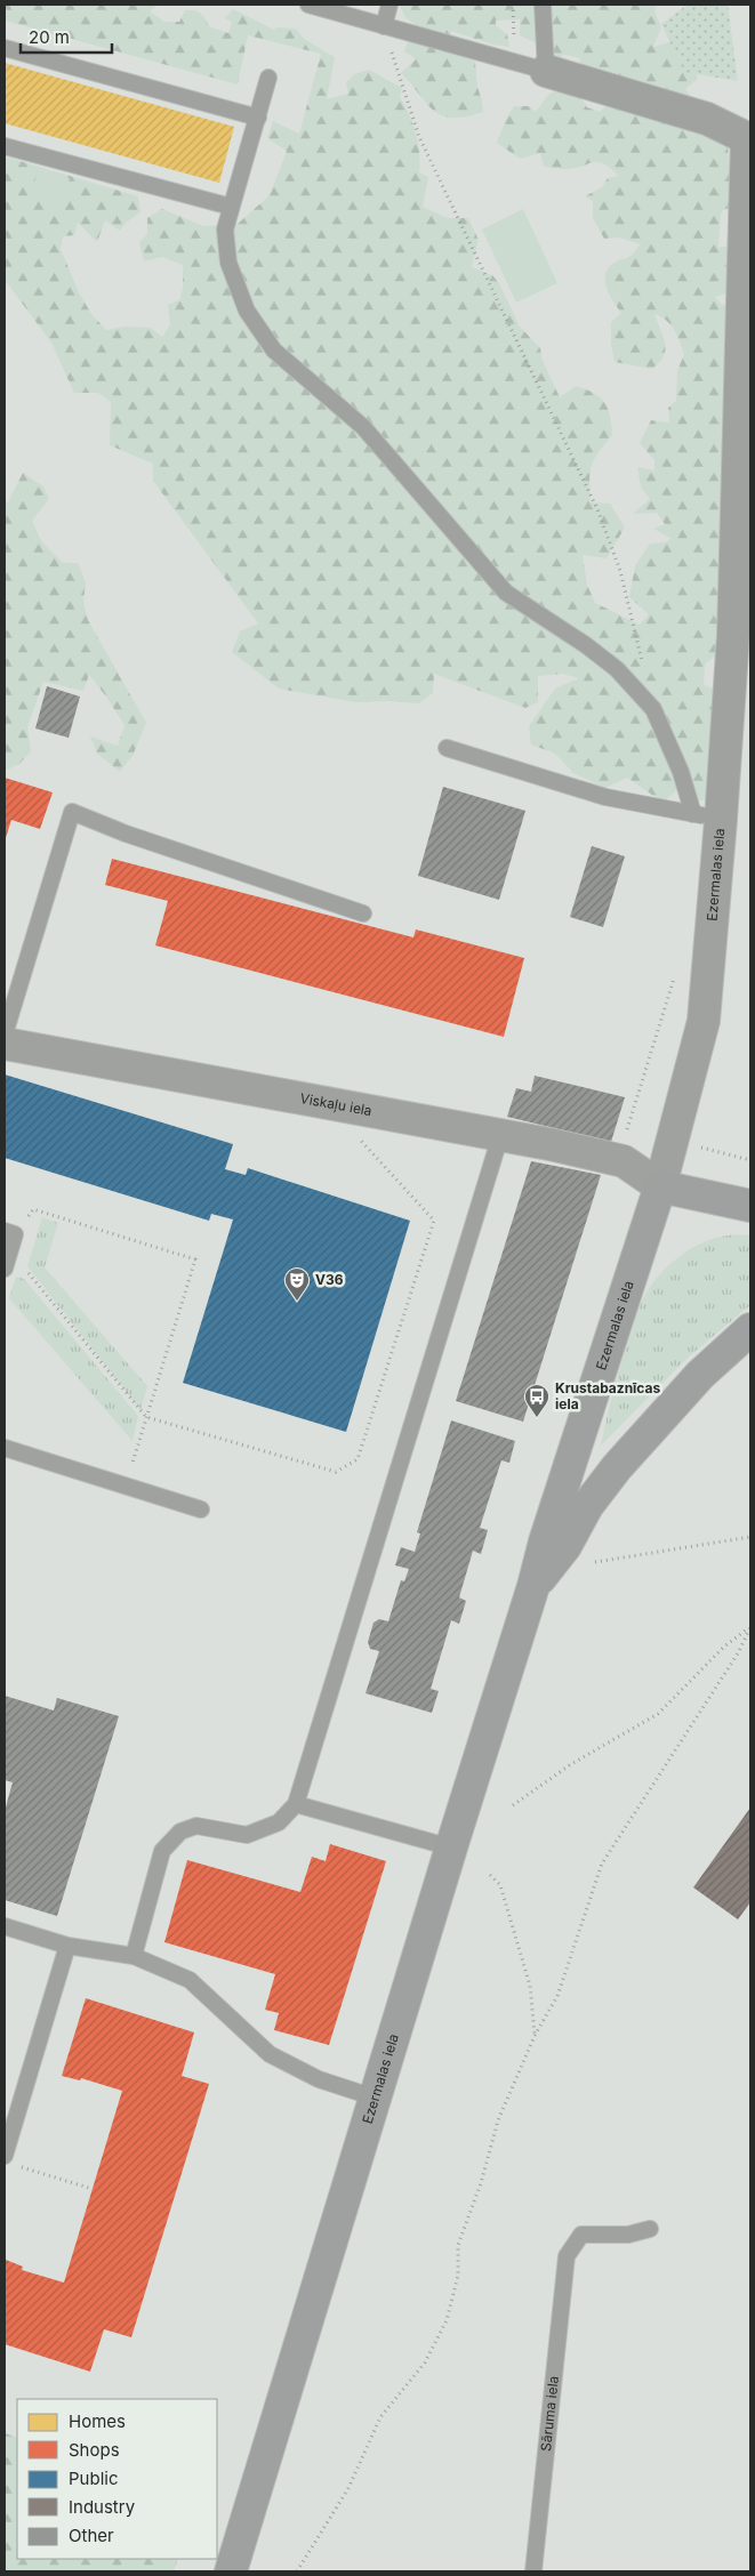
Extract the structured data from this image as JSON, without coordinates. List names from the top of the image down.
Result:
{
  "streets": {
    "street": ["Ezermalas iela", "Viskaļu iela"],
    "lane": ["Sāruma iela"]
  },
  "crossings": [
    ["Ezermalas iela", "Viskaļu iela"]
  ],
  "places": {
    "theatre": ["V36"],
    "bus stop": ["Krustabaznīcas iela"]
  },
  "legend": [
    "Homes",
    "Shops",
    "Public",
    "Industry",
    "Other"
  ],
  "scale_bar": "20 m"
}
